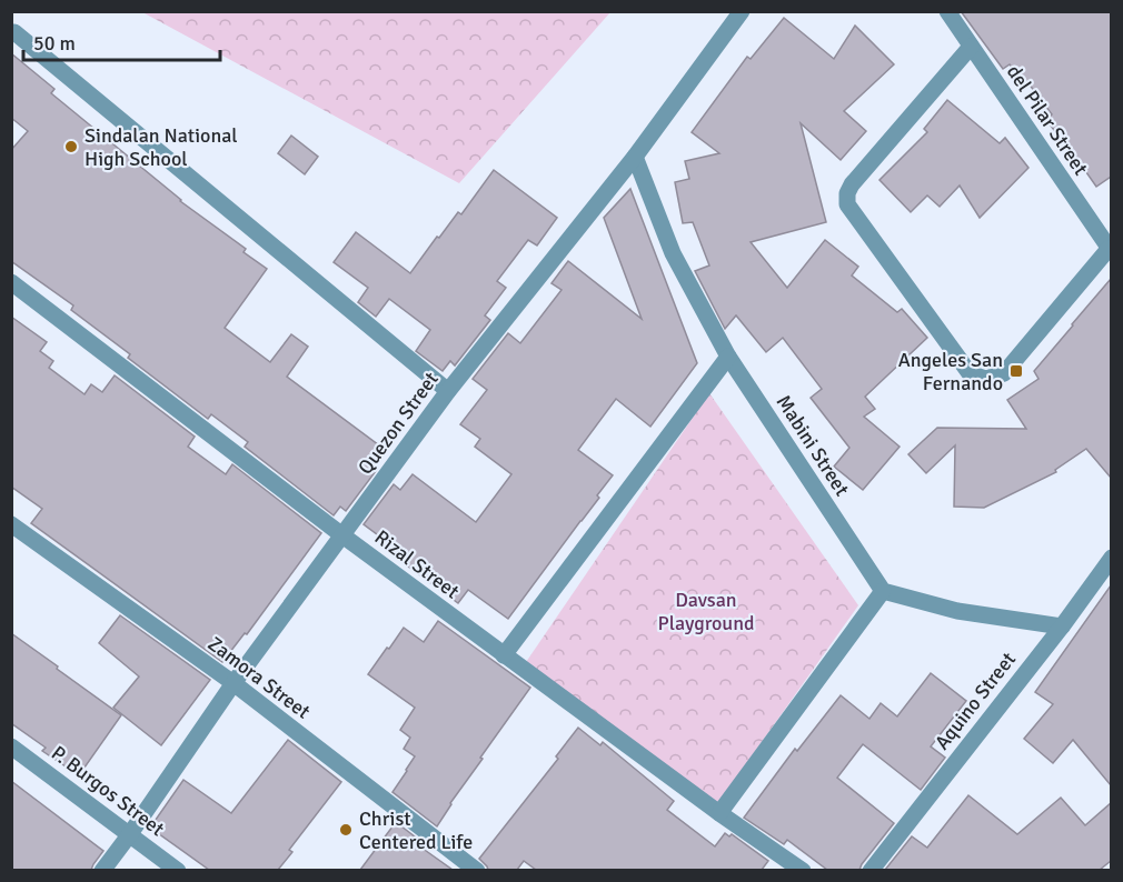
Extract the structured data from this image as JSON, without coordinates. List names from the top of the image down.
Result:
{
  "streets": {
    "street": [
      "del Pilar Street",
      "Quezon Street",
      "Mabini Street",
      "Rizal Street",
      "Zamora Street",
      "Aquino Street",
      "P. Burgos Street"
    ]
  },
  "crossings": [
    ["Quezon Street", "Mabini Street"],
    ["Quezon Street", "Rizal Street"],
    ["Quezon Street", "Zamora Street"],
    ["Quezon Street", "P. Burgos Street"]
  ],
  "parks": ["Davsan Playground"],
  "places": {
    "other": ["Sindalan National High School", "Christ Centered Life"],
    "transit": ["Angeles San Fernando"]
  },
  "scale_bar": "50 m"
}
